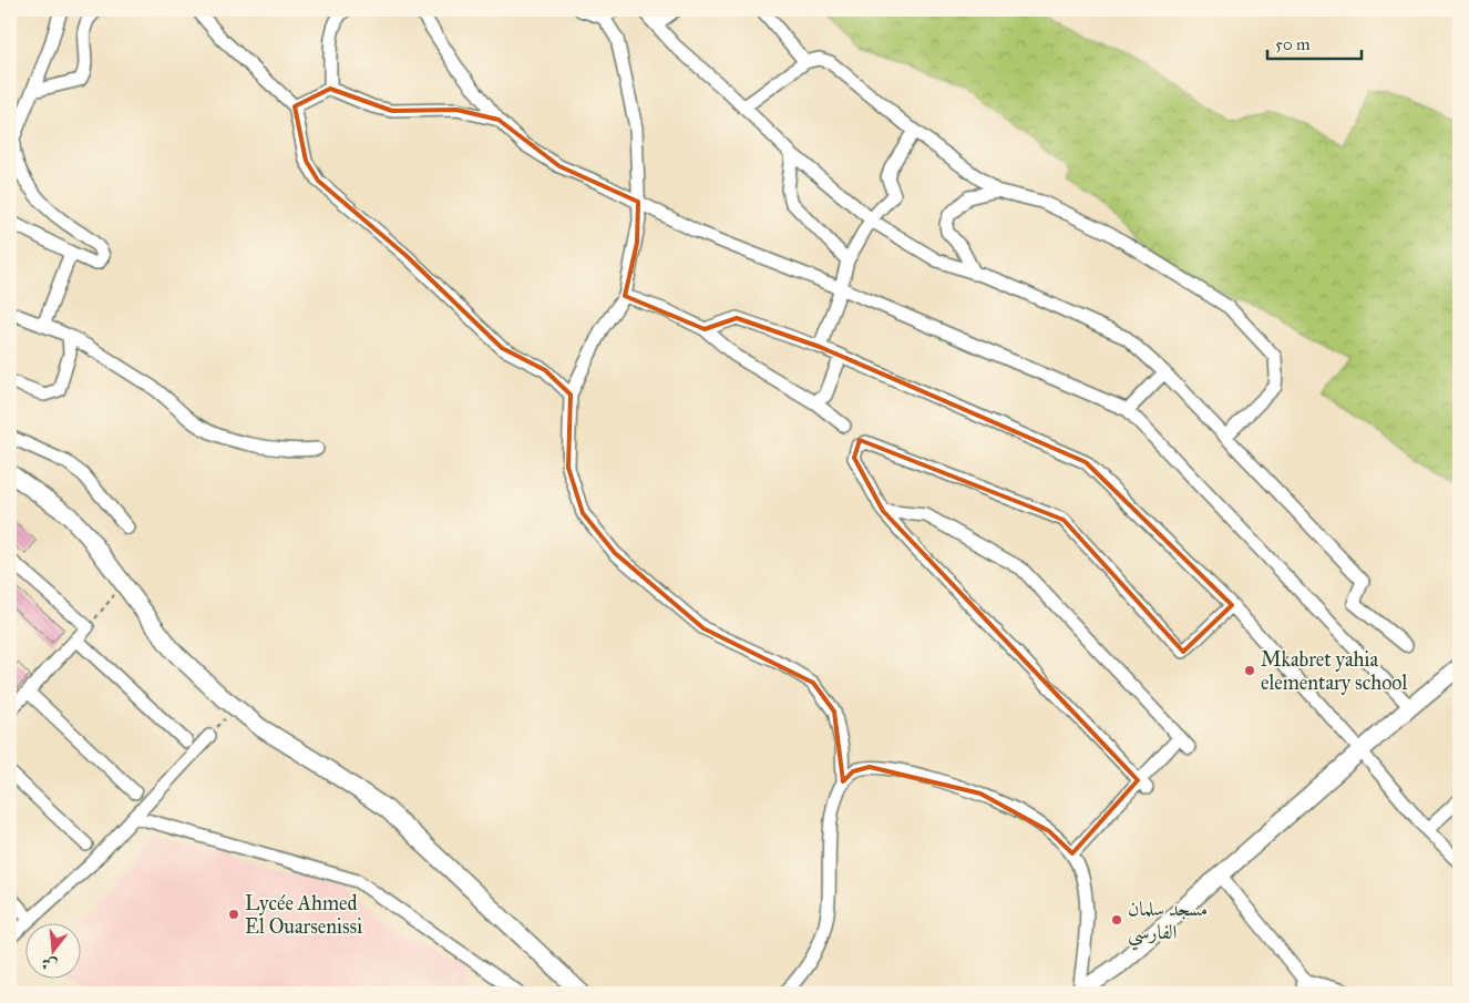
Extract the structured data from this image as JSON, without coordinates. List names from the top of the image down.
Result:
{
  "places": ["Mkabret yahia elementary school", "Lycée Ahmed El Ouarsenissi", "مسجد سلمان الفارسي"],
  "scale_bar": "50 m",
  "north": "bottom"
}
